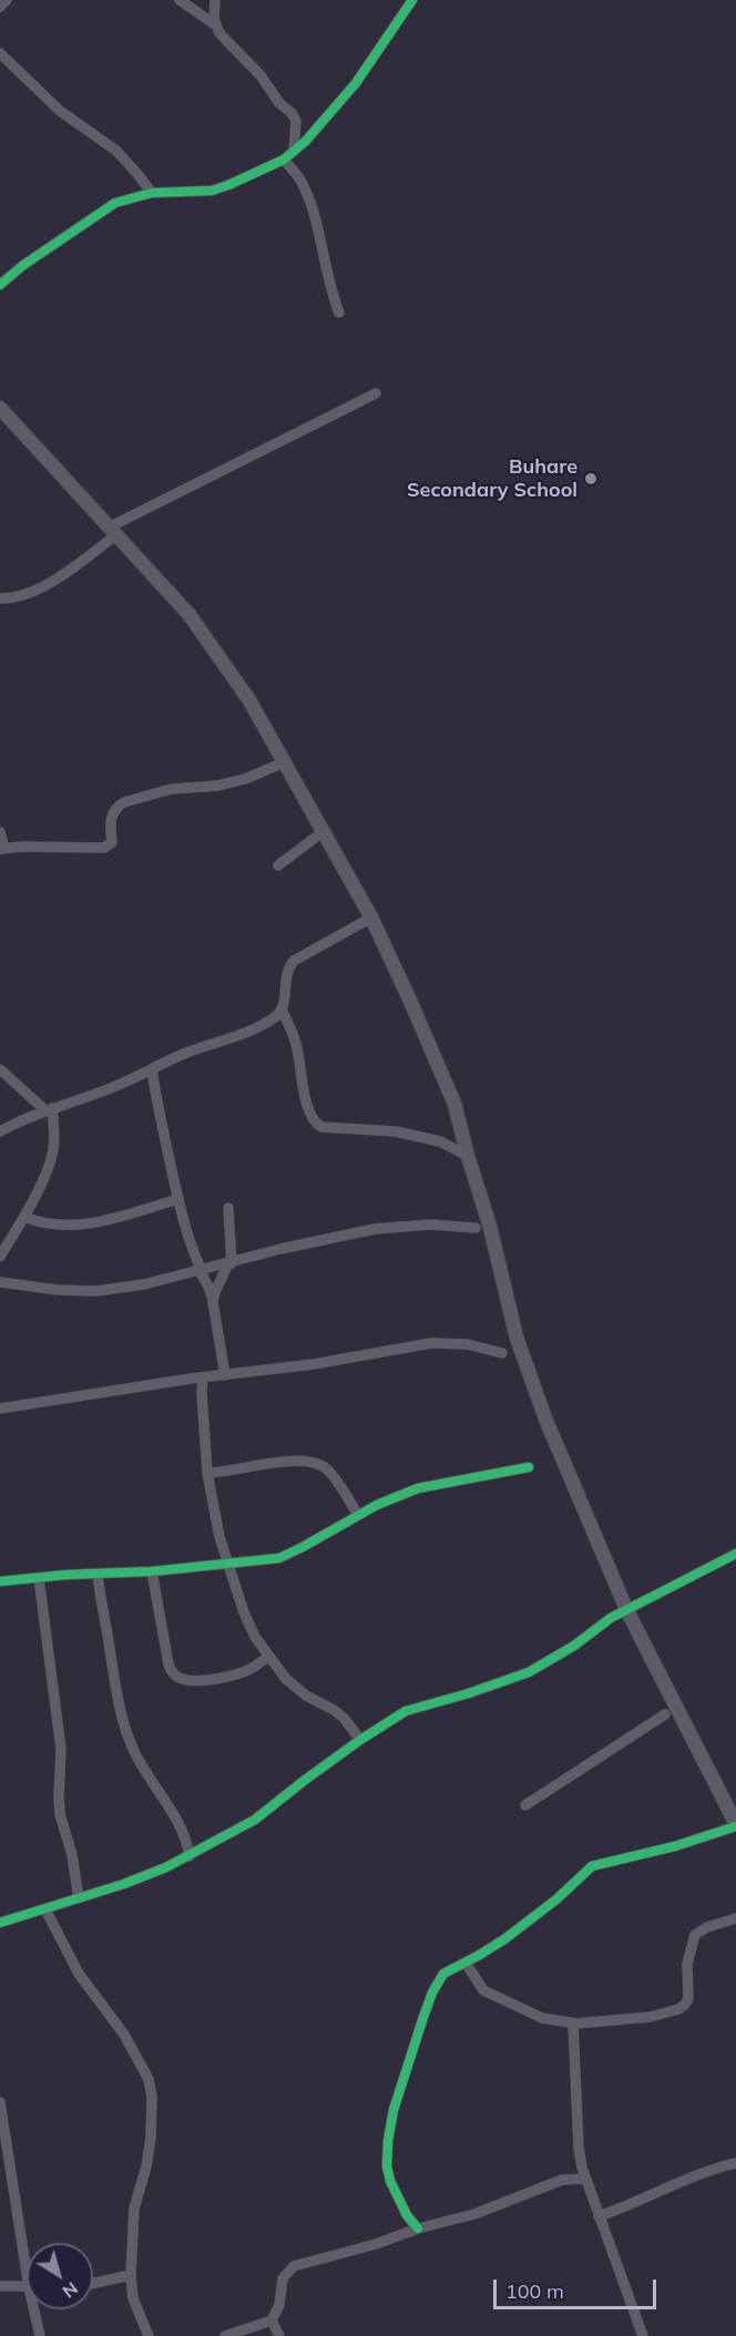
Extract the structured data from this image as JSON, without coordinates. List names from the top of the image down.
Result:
{
  "places": ["Buhare Secondary School"],
  "scale_bar": "100 m",
  "north": "bottom right"
}
